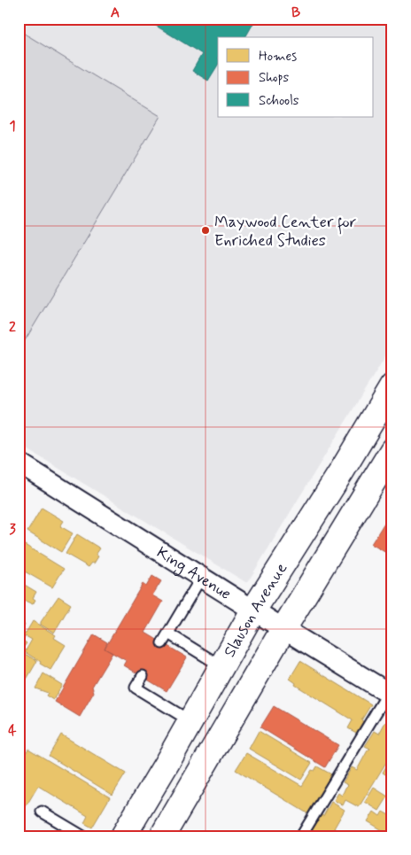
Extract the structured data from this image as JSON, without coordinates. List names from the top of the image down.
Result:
{
  "streets": {
    "main road": ["Slauson Avenue"],
    "street": ["King Avenue"]
  },
  "crossings": [
    ["King Avenue", "Slauson Avenue"]
  ],
  "places": ["Maywood Center for Enriched Studies"],
  "legend": ["Homes", "Shops", "Schools"],
  "grid": {
    "columns": ["A", "B"],
    "rows": [
      "1",
      "2",
      "3",
      "4"
    ]
  }
}
